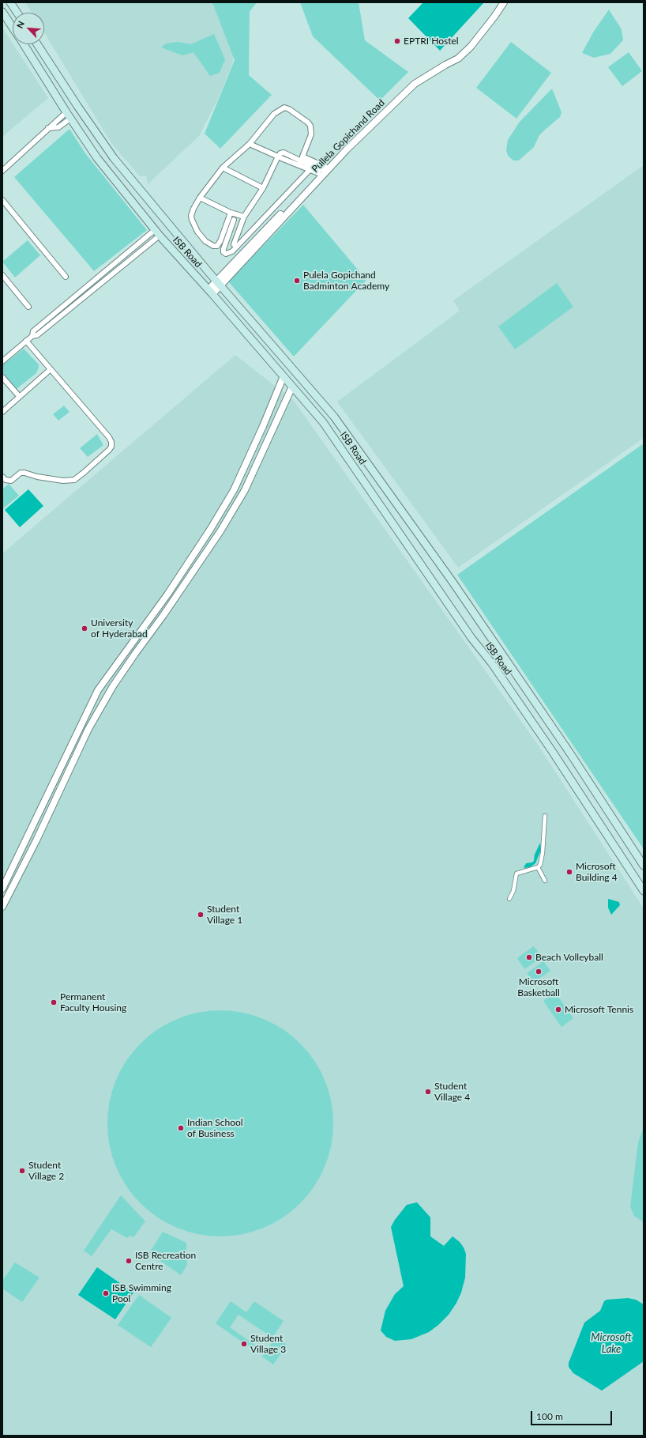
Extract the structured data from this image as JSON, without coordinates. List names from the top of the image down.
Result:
{
  "streets": {
    "main road": ["ISB Road"],
    "street": ["Pullela Gopichand Road"]
  },
  "crossings": [
    ["Pullela Gopichand Road", "ISB Road"]
  ],
  "water": ["Microsoft Lake"],
  "places": [
    "EPTRI Hostel",
    "Pulela Gopichand Badminton Academy",
    "University of Hyderabad",
    "Microsoft Building 4",
    "Student Village 1",
    "Beach Volleyball",
    "Microsoft Basketball",
    "Permanent Faculty Housing",
    "Microsoft Tennis",
    "Student Village 4",
    "Indian School of Business",
    "Student Village 2",
    "ISB Recreation Centre",
    "ISB Swimming Pool",
    "Student Village 3"
  ],
  "scale_bar": "100 m",
  "north": "top left"
}
